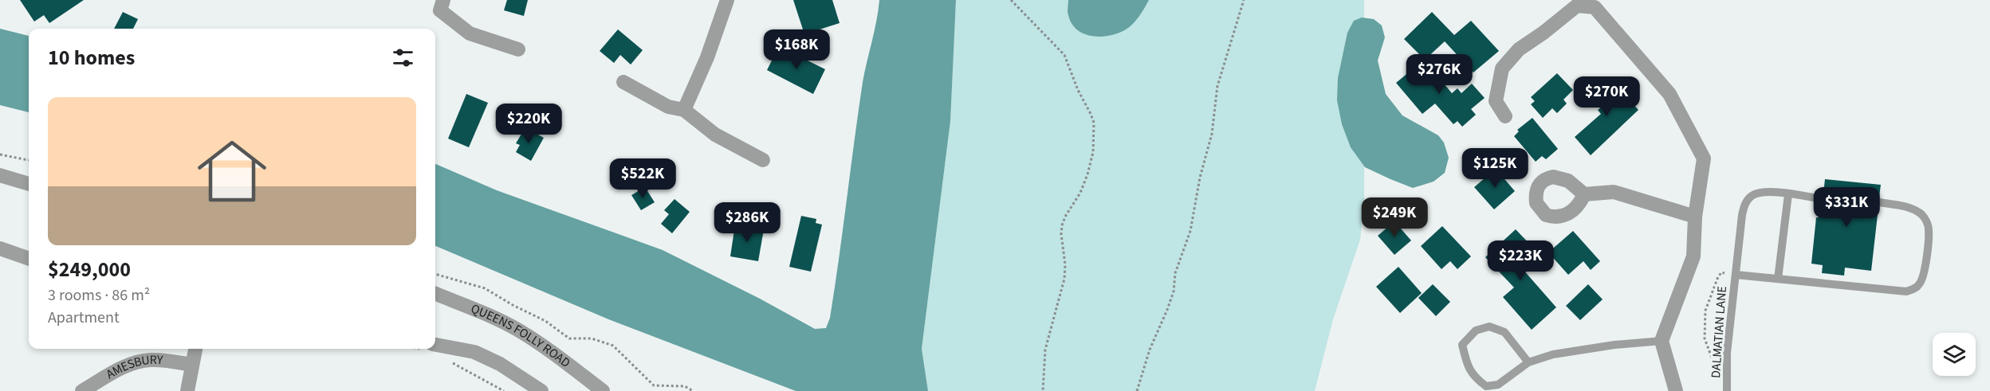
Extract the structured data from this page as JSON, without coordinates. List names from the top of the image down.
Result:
{
  "streets": {
    "street": ["QUEENS FOLLY ROAD", "AMESBURY"],
    "lane": ["DALMATIAN LANE"]
  },
  "page": {
    "heading": "10 homes",
    "price": [
      "$168K",
      "$276K",
      "$270K",
      "$220K",
      "$125K",
      "$522K",
      "$331K",
      "$249K",
      "$286K",
      "$223K"
    ],
    "list": [
      {
        "name": "$249,000",
        "note": "3 rooms · 86 m² · Apartment"
      }
    ]
  }
}
